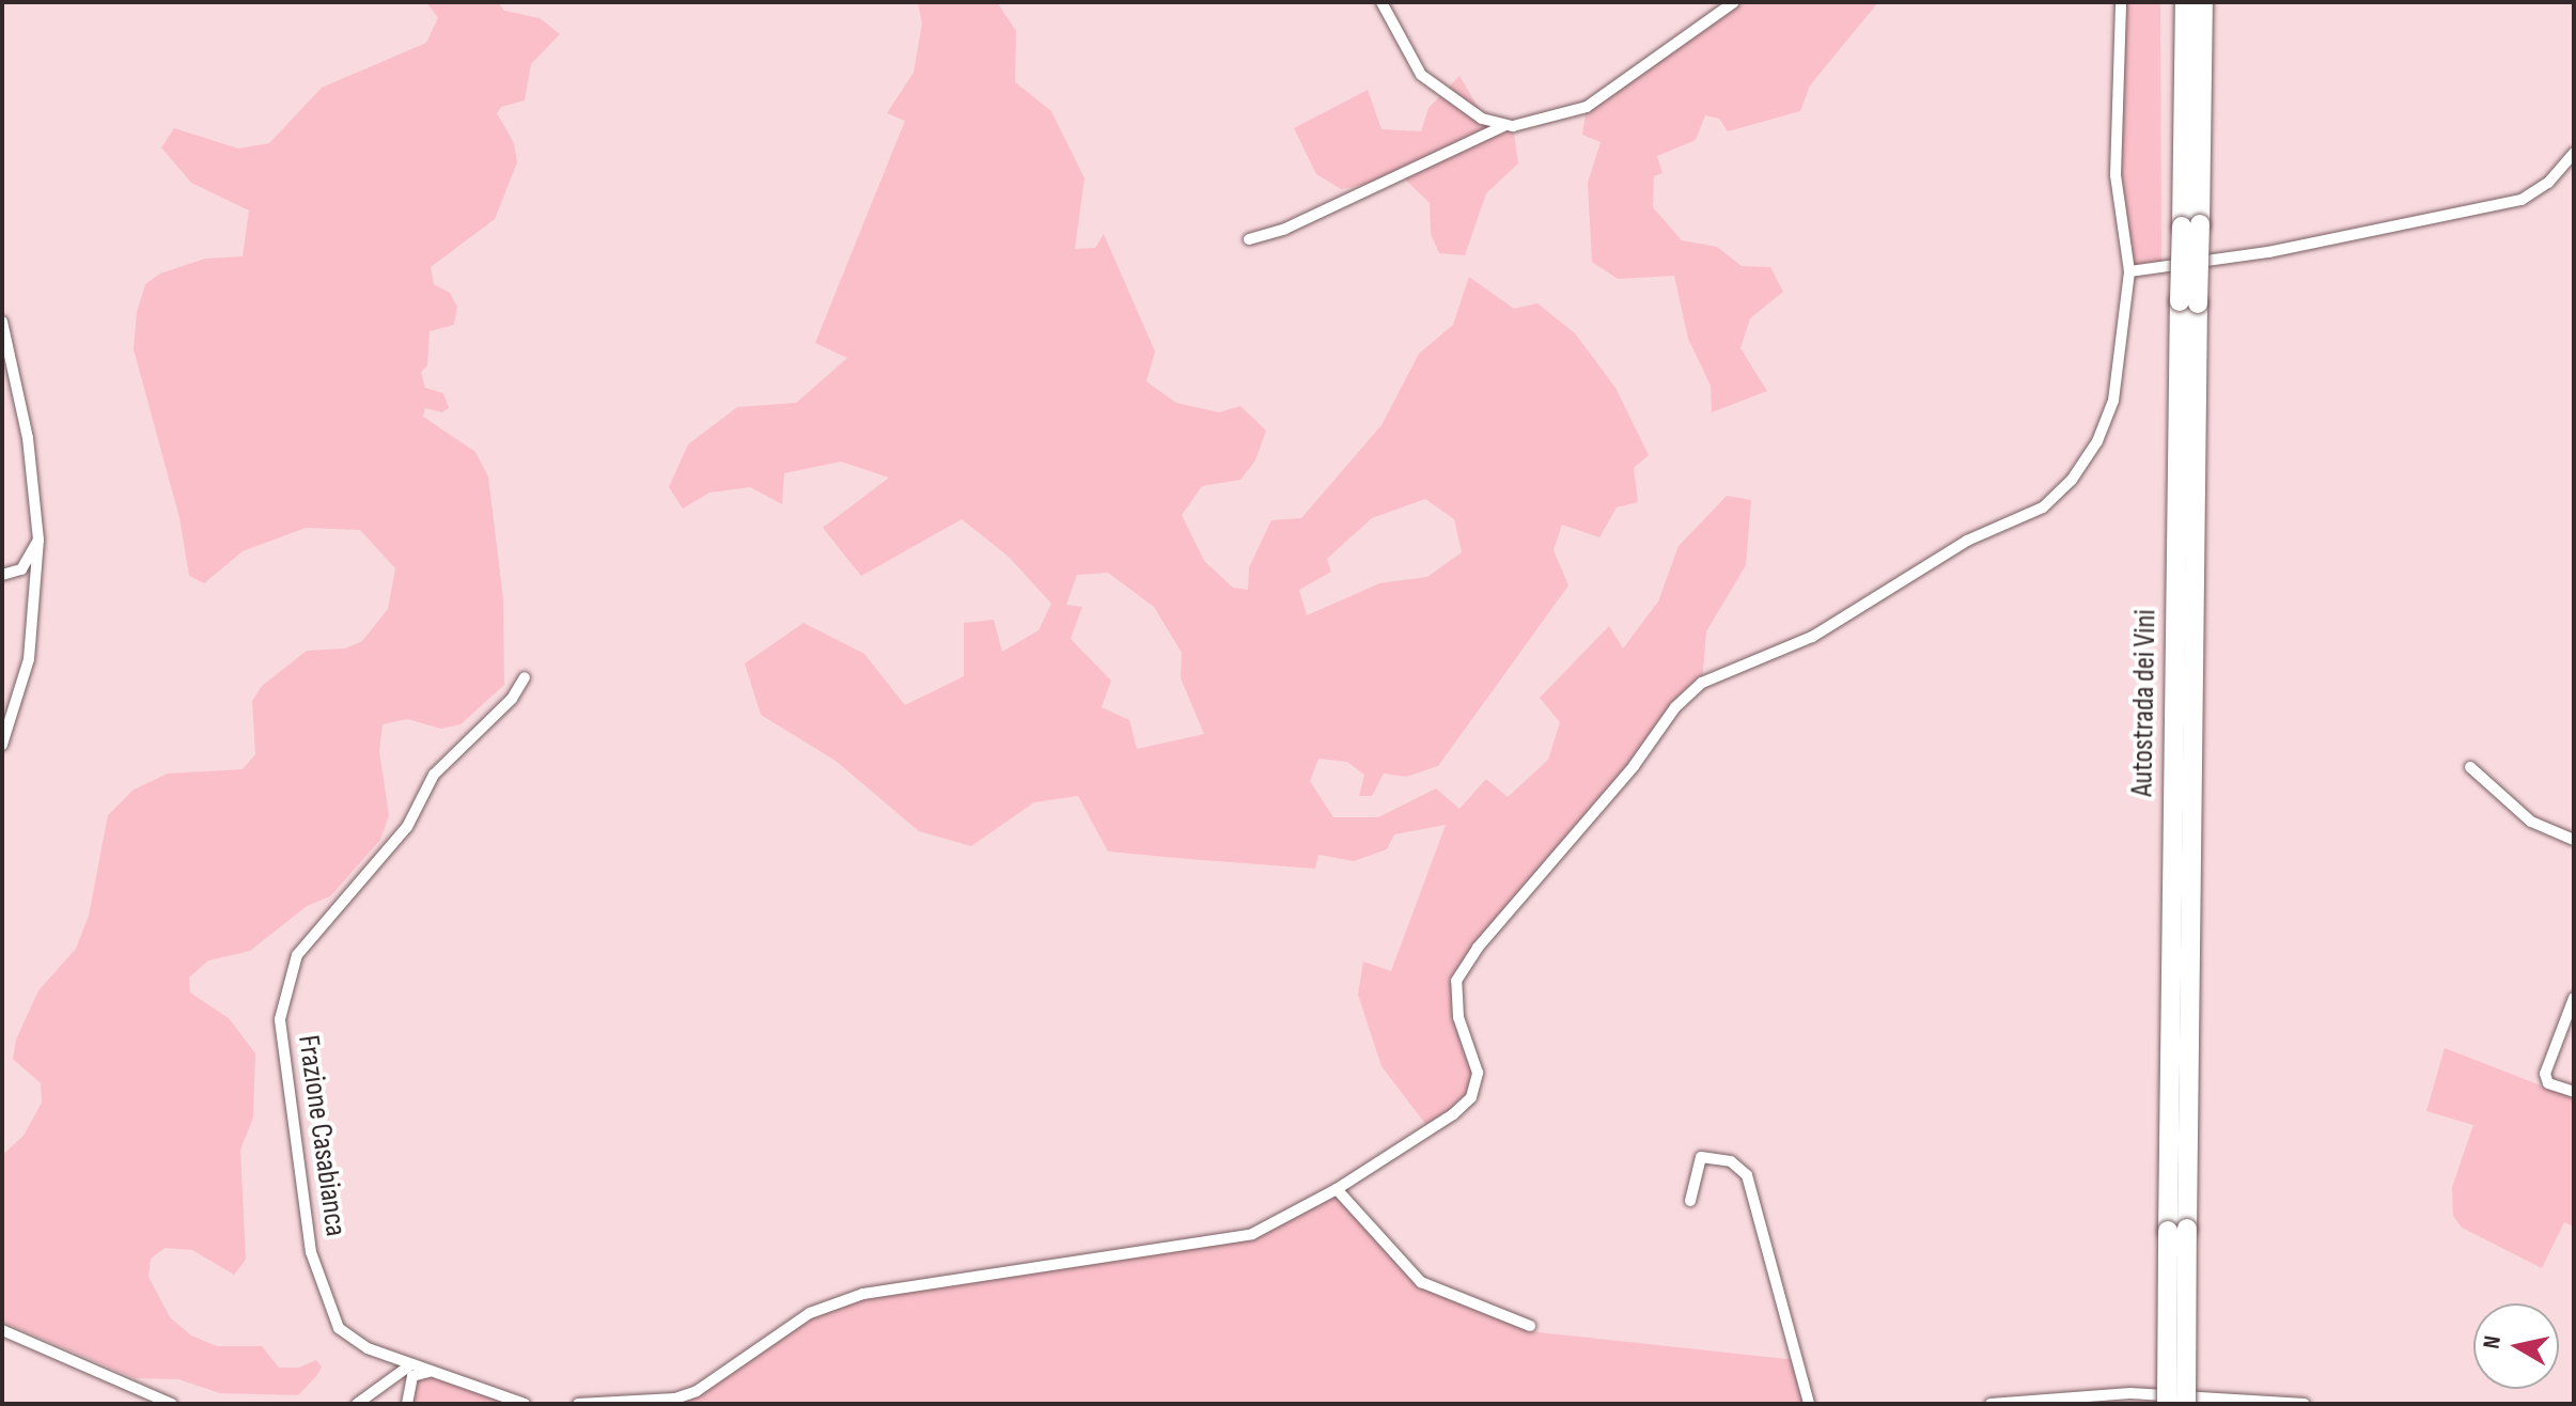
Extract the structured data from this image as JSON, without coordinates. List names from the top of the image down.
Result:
{
  "streets": {
    "highway": ["Autostrada dei Vini"],
    "street": ["Frazione Casabianca"]
  },
  "north": "left"
}
